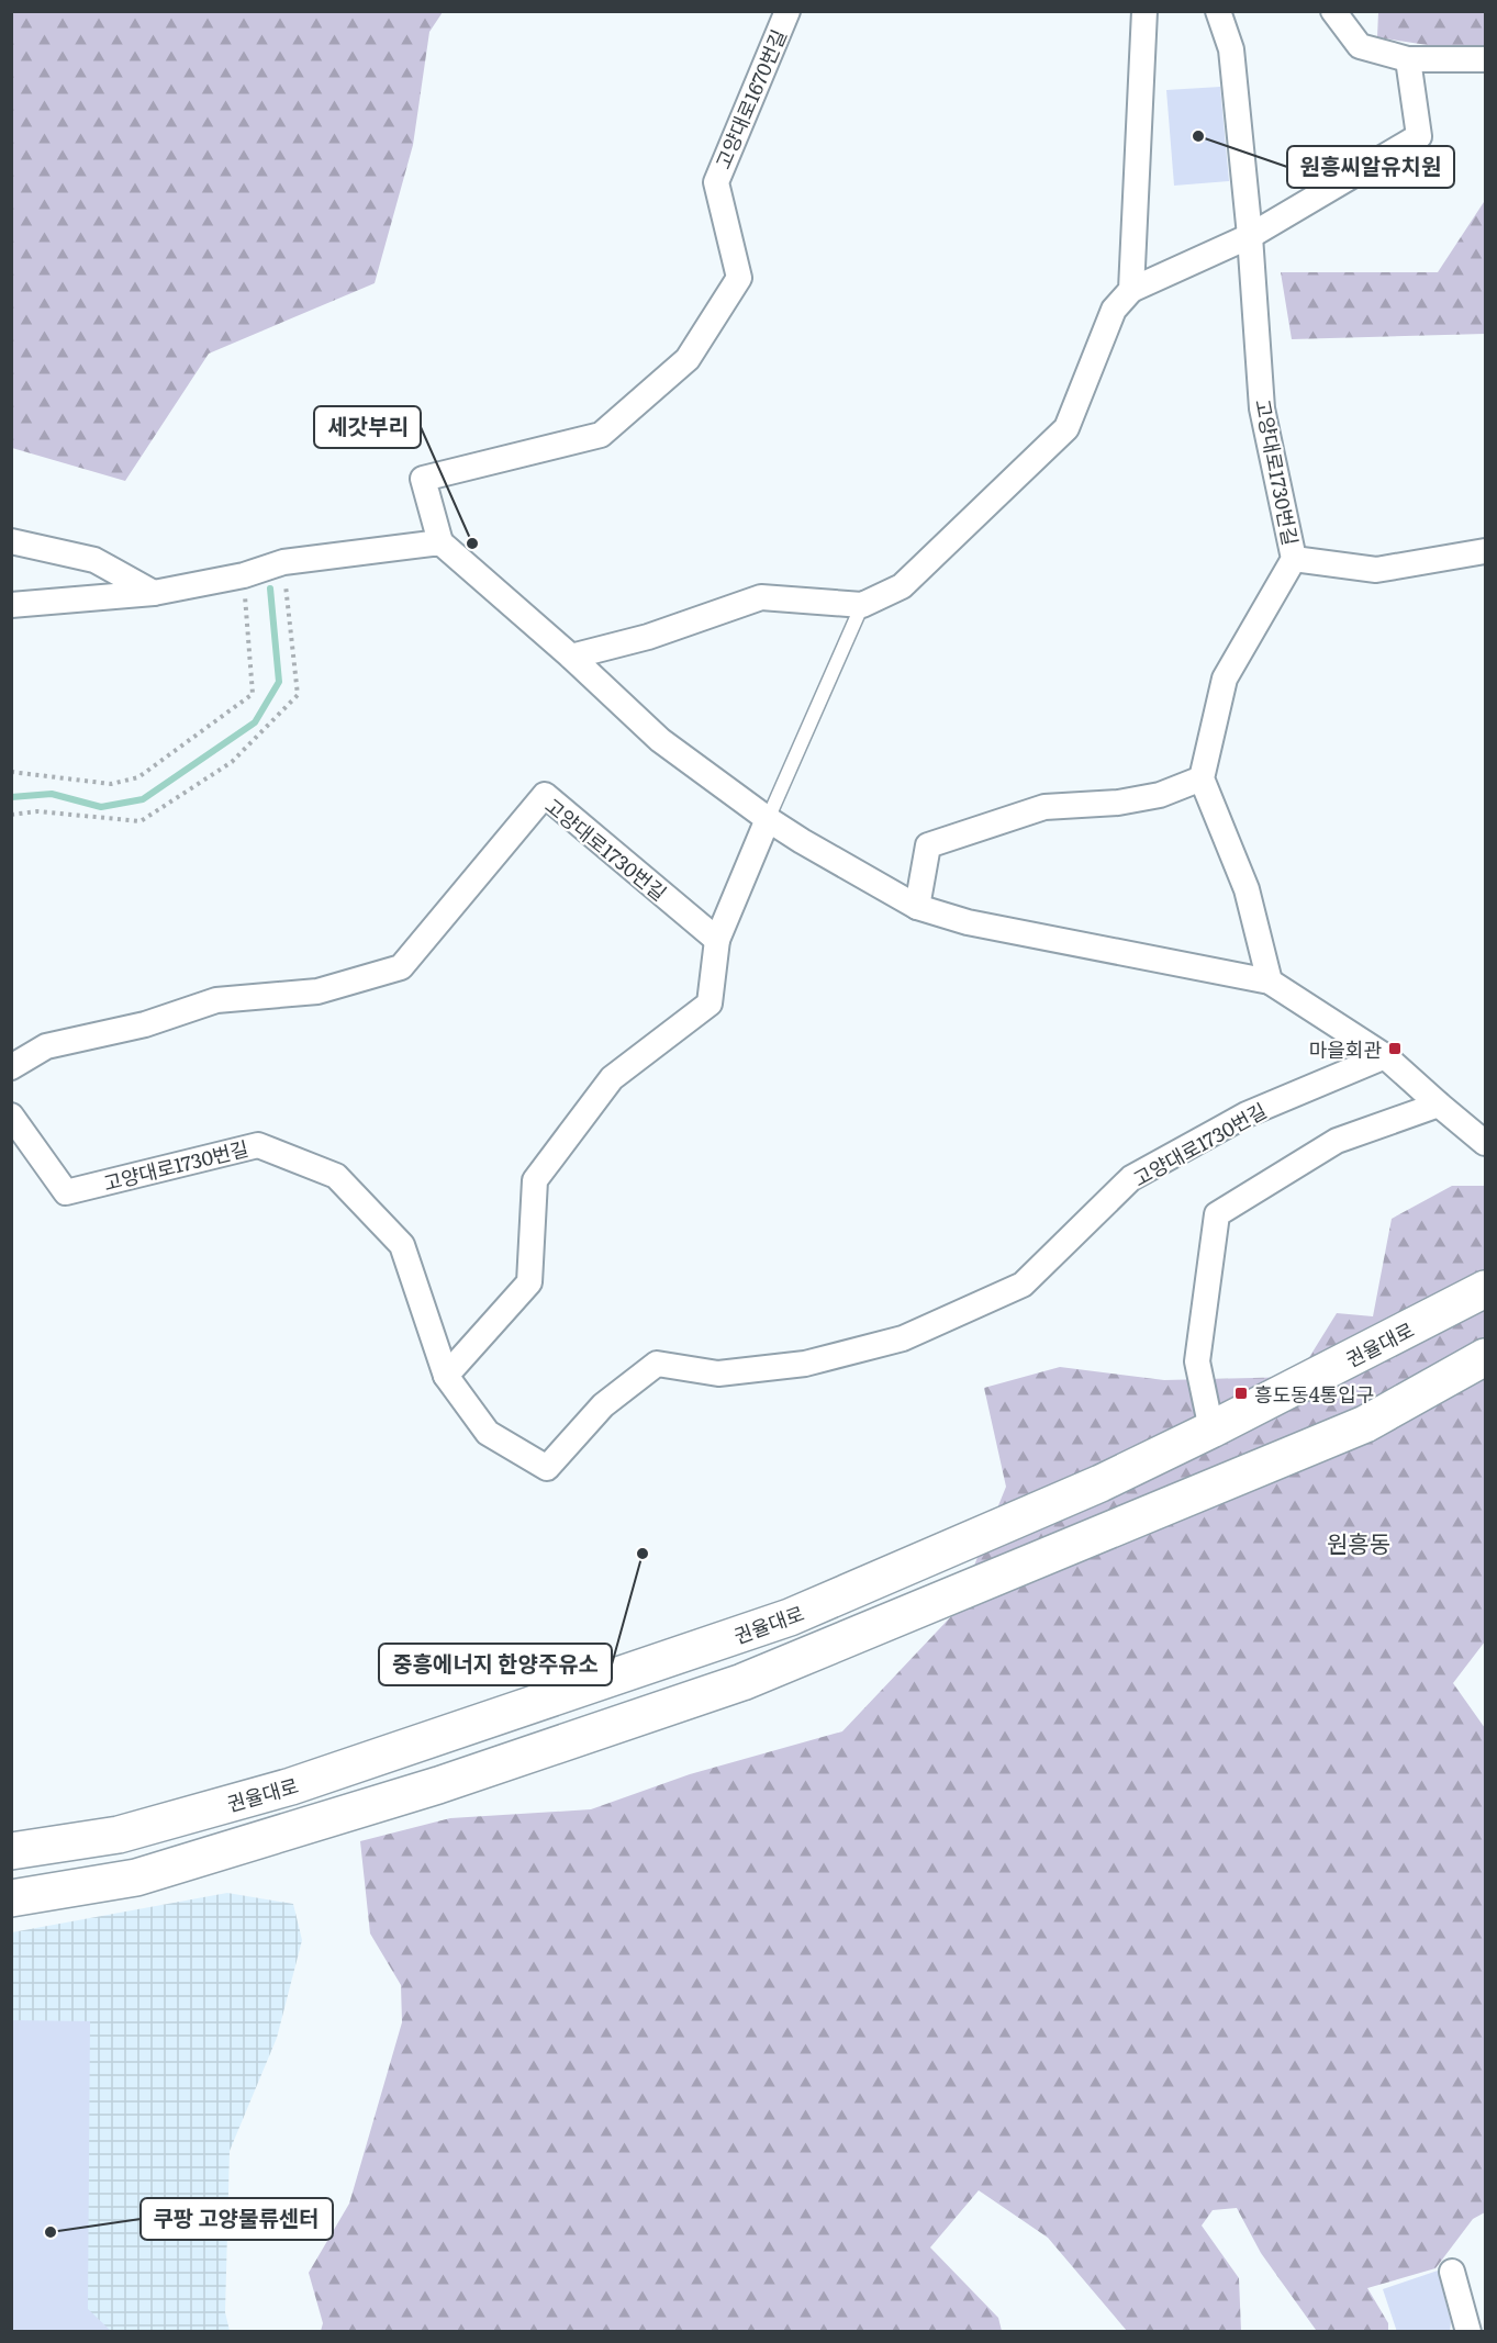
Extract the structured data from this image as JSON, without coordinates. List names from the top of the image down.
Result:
{
  "streets": {
    "main road": ["권율대로"],
    "street": ["고양대로1670번길", "고양대로1730번길"]
  },
  "districts": ["원흥동"],
  "places": {
    "other": [
      "원흥씨알유치원",
      "세갓부리",
      "중흥에너지 한양주유소",
      "쿠팡 고양물류센터"
    ],
    "transit": ["마을회관", "흥도동4통입구"]
  }
}
